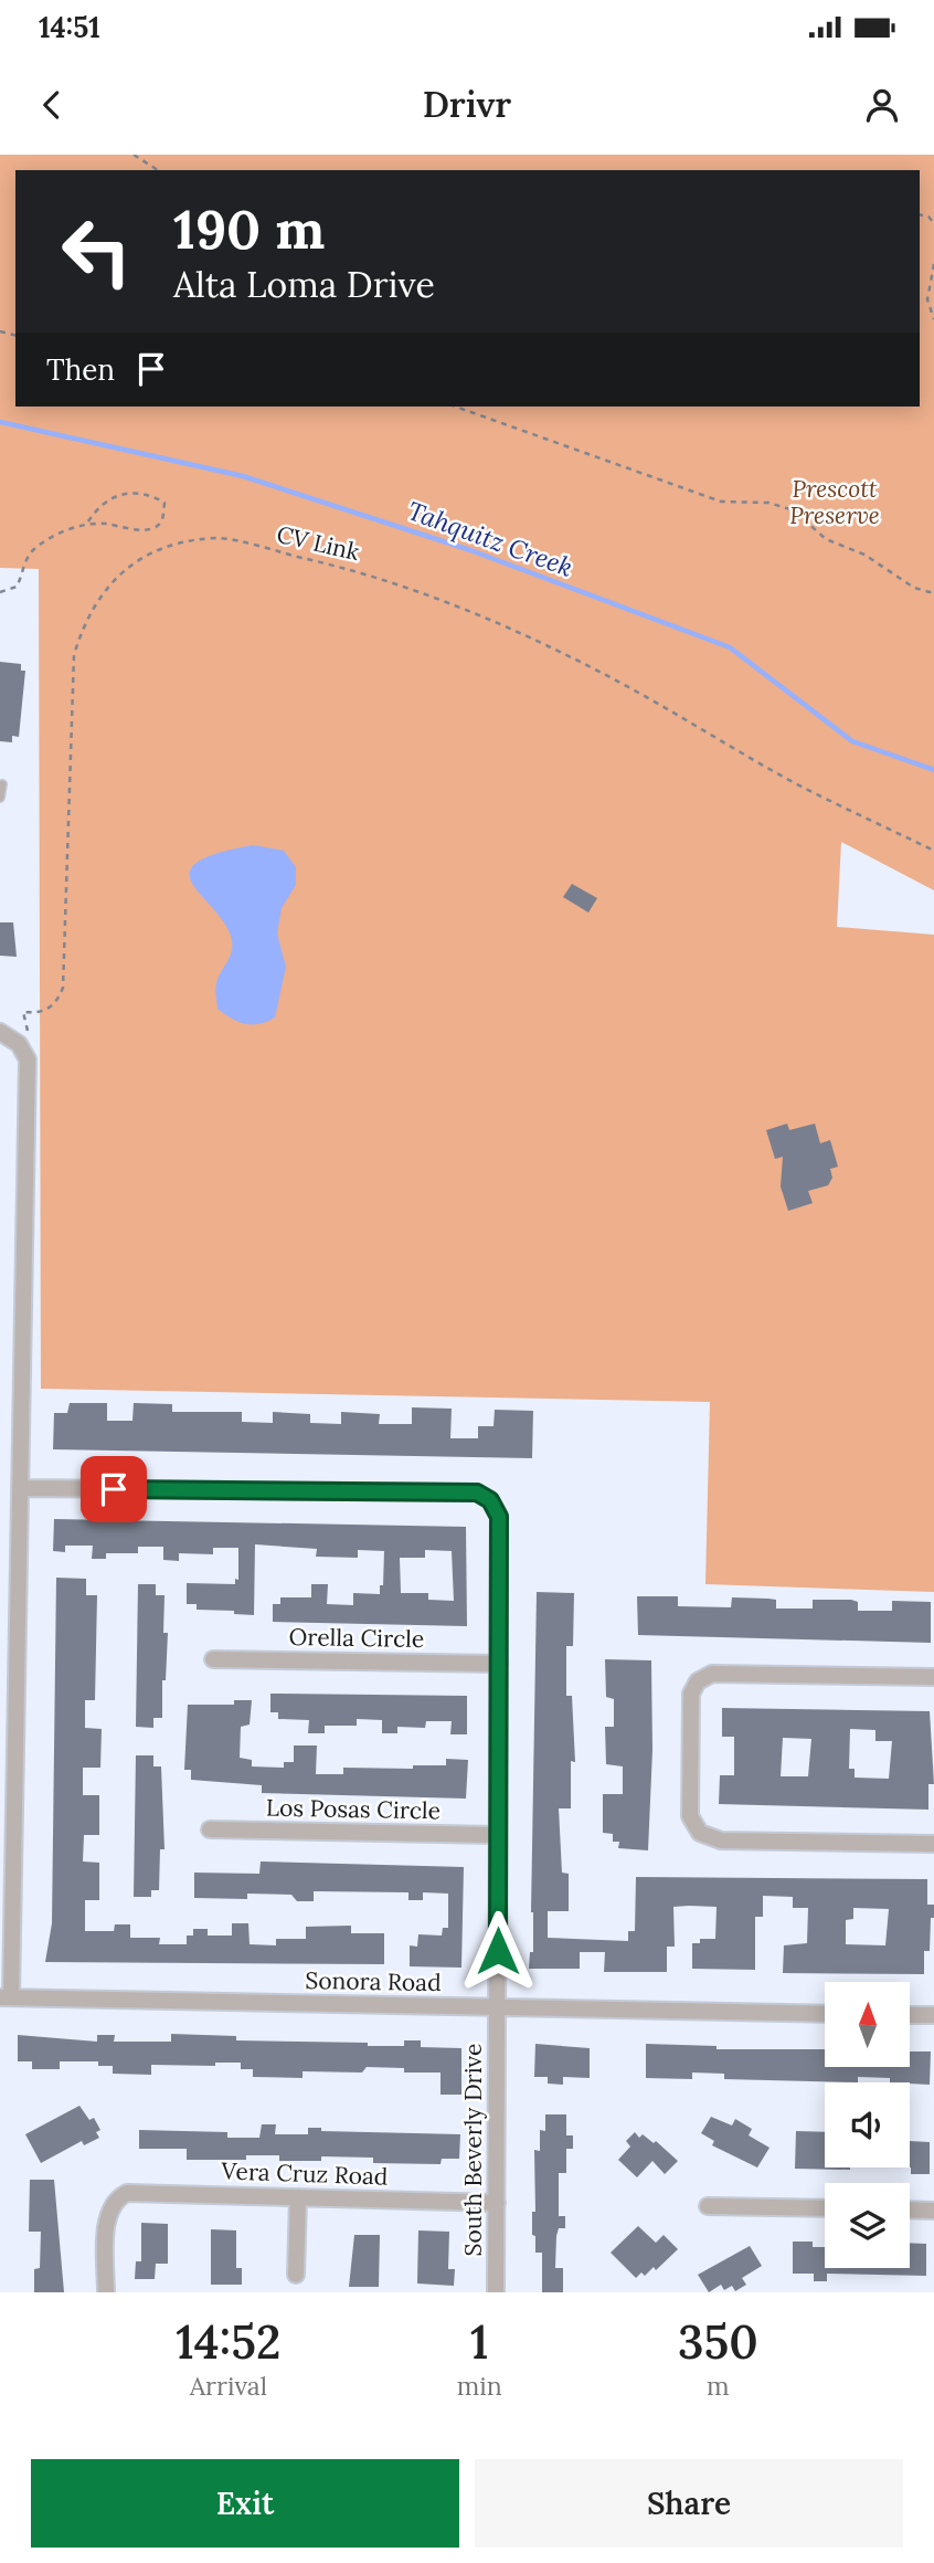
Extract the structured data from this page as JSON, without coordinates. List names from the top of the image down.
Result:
{
  "streets": {
    "street": [
      "Orella Circle",
      "Los Posas Circle",
      "Sonora Road",
      "South Beverly Drive",
      "Vera Cruz Road"
    ],
    "path": ["CV Link"]
  },
  "crossings": [
    ["Orella Circle", "South Beverly Drive"],
    ["Los Posas Circle", "South Beverly Drive"],
    ["Sonora Road", "South Beverly Drive"],
    ["South Beverly Drive", "Vera Cruz Road"]
  ],
  "water": ["Tahquitz Creek"],
  "parks": ["Prescott Preserve"],
  "north": "top",
  "page": {
    "status": "14:51",
    "header": "Drivr",
    "turn": ["190 m", "Alta Loma Drive"],
    "then": "Then",
    "eta": [
      "14:52",
      "Arrival",
      "1",
      "min",
      "350",
      "m"
    ],
    "buttons": ["Exit", "Share"]
  }
}
